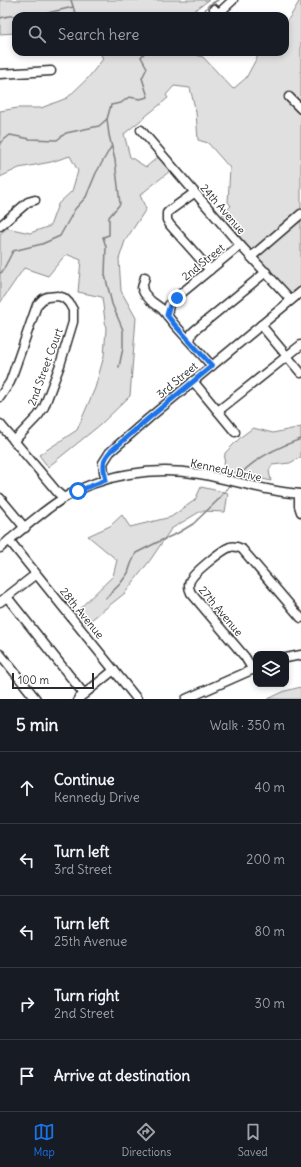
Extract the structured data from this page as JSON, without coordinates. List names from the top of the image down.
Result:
{
  "streets": {
    "street": [
      "24th Avenue",
      "2nd Street",
      "2nd Street Court",
      "3rd Street",
      "Kennedy Drive",
      "27th Avenue",
      "28th Avenue"
    ]
  },
  "crossings": [
    ["24th Avenue", "2nd Street"],
    ["24th Avenue", "3rd Street"],
    ["3rd Street", "Kennedy Drive"],
    ["Kennedy Drive", "28th Avenue"]
  ],
  "scale_bar": "100 m",
  "page": {
    "search": "Search here",
    "scale": "100 m",
    "heading": ["5 min", "Walk · 350 m"],
    "list": [
      ["Continue", "Kennedy Drive", "40 m"],
      ["Turn left", "3rd Street", "200 m"],
      ["Turn left", "25th Avenue", "80 m"],
      ["Turn right", "2nd Street", "30 m"],
      "Arrive at destination"
    ],
    "nav": ["Map", "Directions", "Saved"]
  }
}
